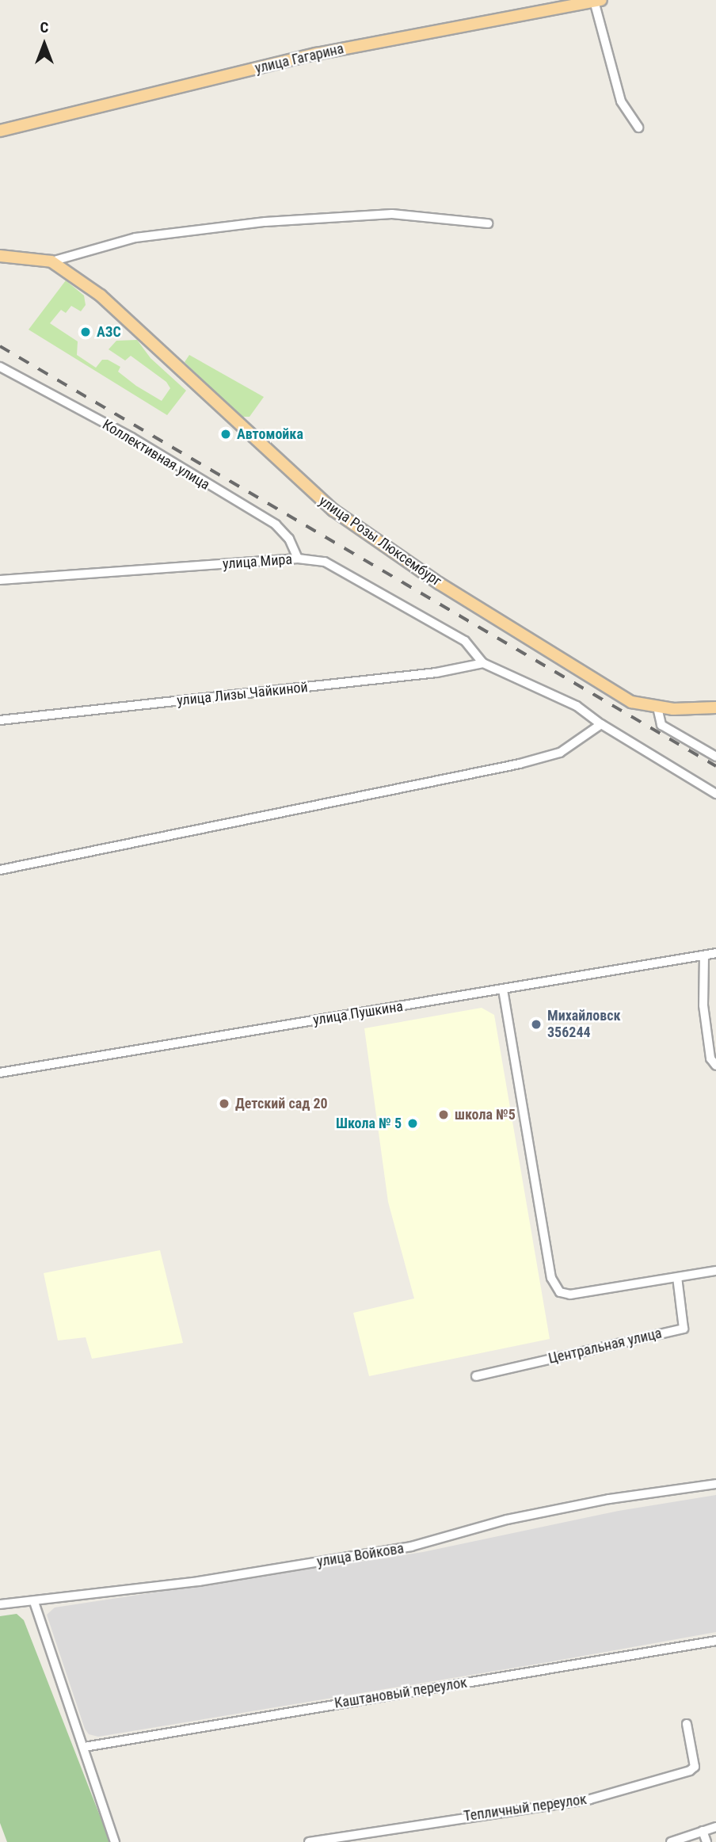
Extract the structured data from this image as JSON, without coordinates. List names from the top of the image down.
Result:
{
  "streets": {
    "main road": ["улица Гагарина", "улица Розы Люксембург"],
    "street": [
      "Коллективная улица",
      "улица Мира",
      "улица Лизы Чайкиной",
      "улица Пушкина",
      "Центральная улица",
      "улица Войкова",
      "Каштановый переулок",
      "Тепличный переулок"
    ]
  },
  "crossings": [
    ["Коллективная улица", "улица Мира"],
    ["улица Мира", "улица Лизы Чайкиной"]
  ],
  "places": [
    "АЗС",
    "Автомойка",
    "Михайловск 356244",
    "Детский сад 20",
    "школа №5",
    "Школа № 5"
  ],
  "north": "top"
}
